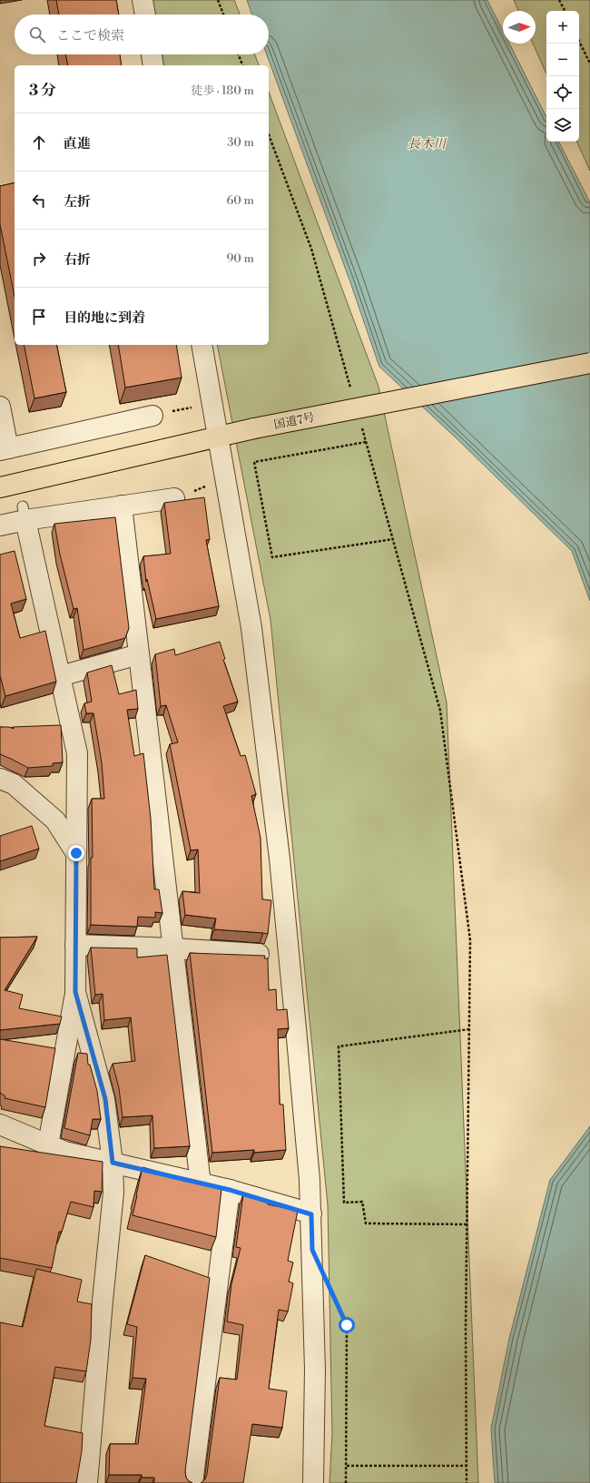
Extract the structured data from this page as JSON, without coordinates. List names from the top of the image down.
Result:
{
  "streets": {
    "highway": ["国道7号"]
  },
  "water": ["長木川"],
  "north": "right",
  "page": {
    "map_buttons": ["+", "−"],
    "search": "ここで検索",
    "heading": ["3 分", "徒歩 · 180 m"],
    "list": [
      ["直進", "30 m"],
      ["左折", "60 m"],
      ["右折", "90 m"],
      "目的地に到着"
    ]
  }
}
